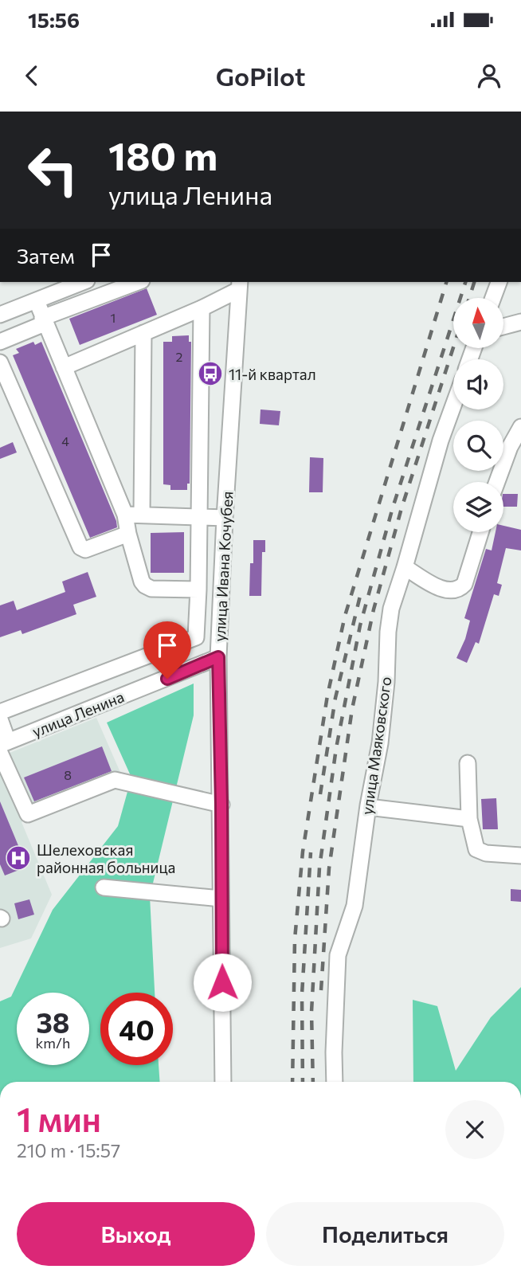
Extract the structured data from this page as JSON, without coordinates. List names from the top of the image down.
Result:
{
  "streets": {
    "street": ["улица Ивана Кочубея", "улица Ленина", "улица Маяковского"]
  },
  "crossings": [
    ["улица Ивана Кочубея", "улица Ленина"]
  ],
  "places": {
    "bus stop": ["11-й квартал"],
    "hospital": ["Шелеховская районная больница"]
  },
  "house_numbers": [
    "1",
    "2",
    "4",
    "8"
  ],
  "north": "top",
  "page": {
    "status": "15:56",
    "header": "GoPilot",
    "turn": ["180 m", "улица Ленина"],
    "then": "Затем",
    "speed": "38 km/h",
    "limit": "40",
    "heading": ["1 мин", "210 m · 15:57"],
    "buttons": ["Выход", "Поделиться"]
  }
}
